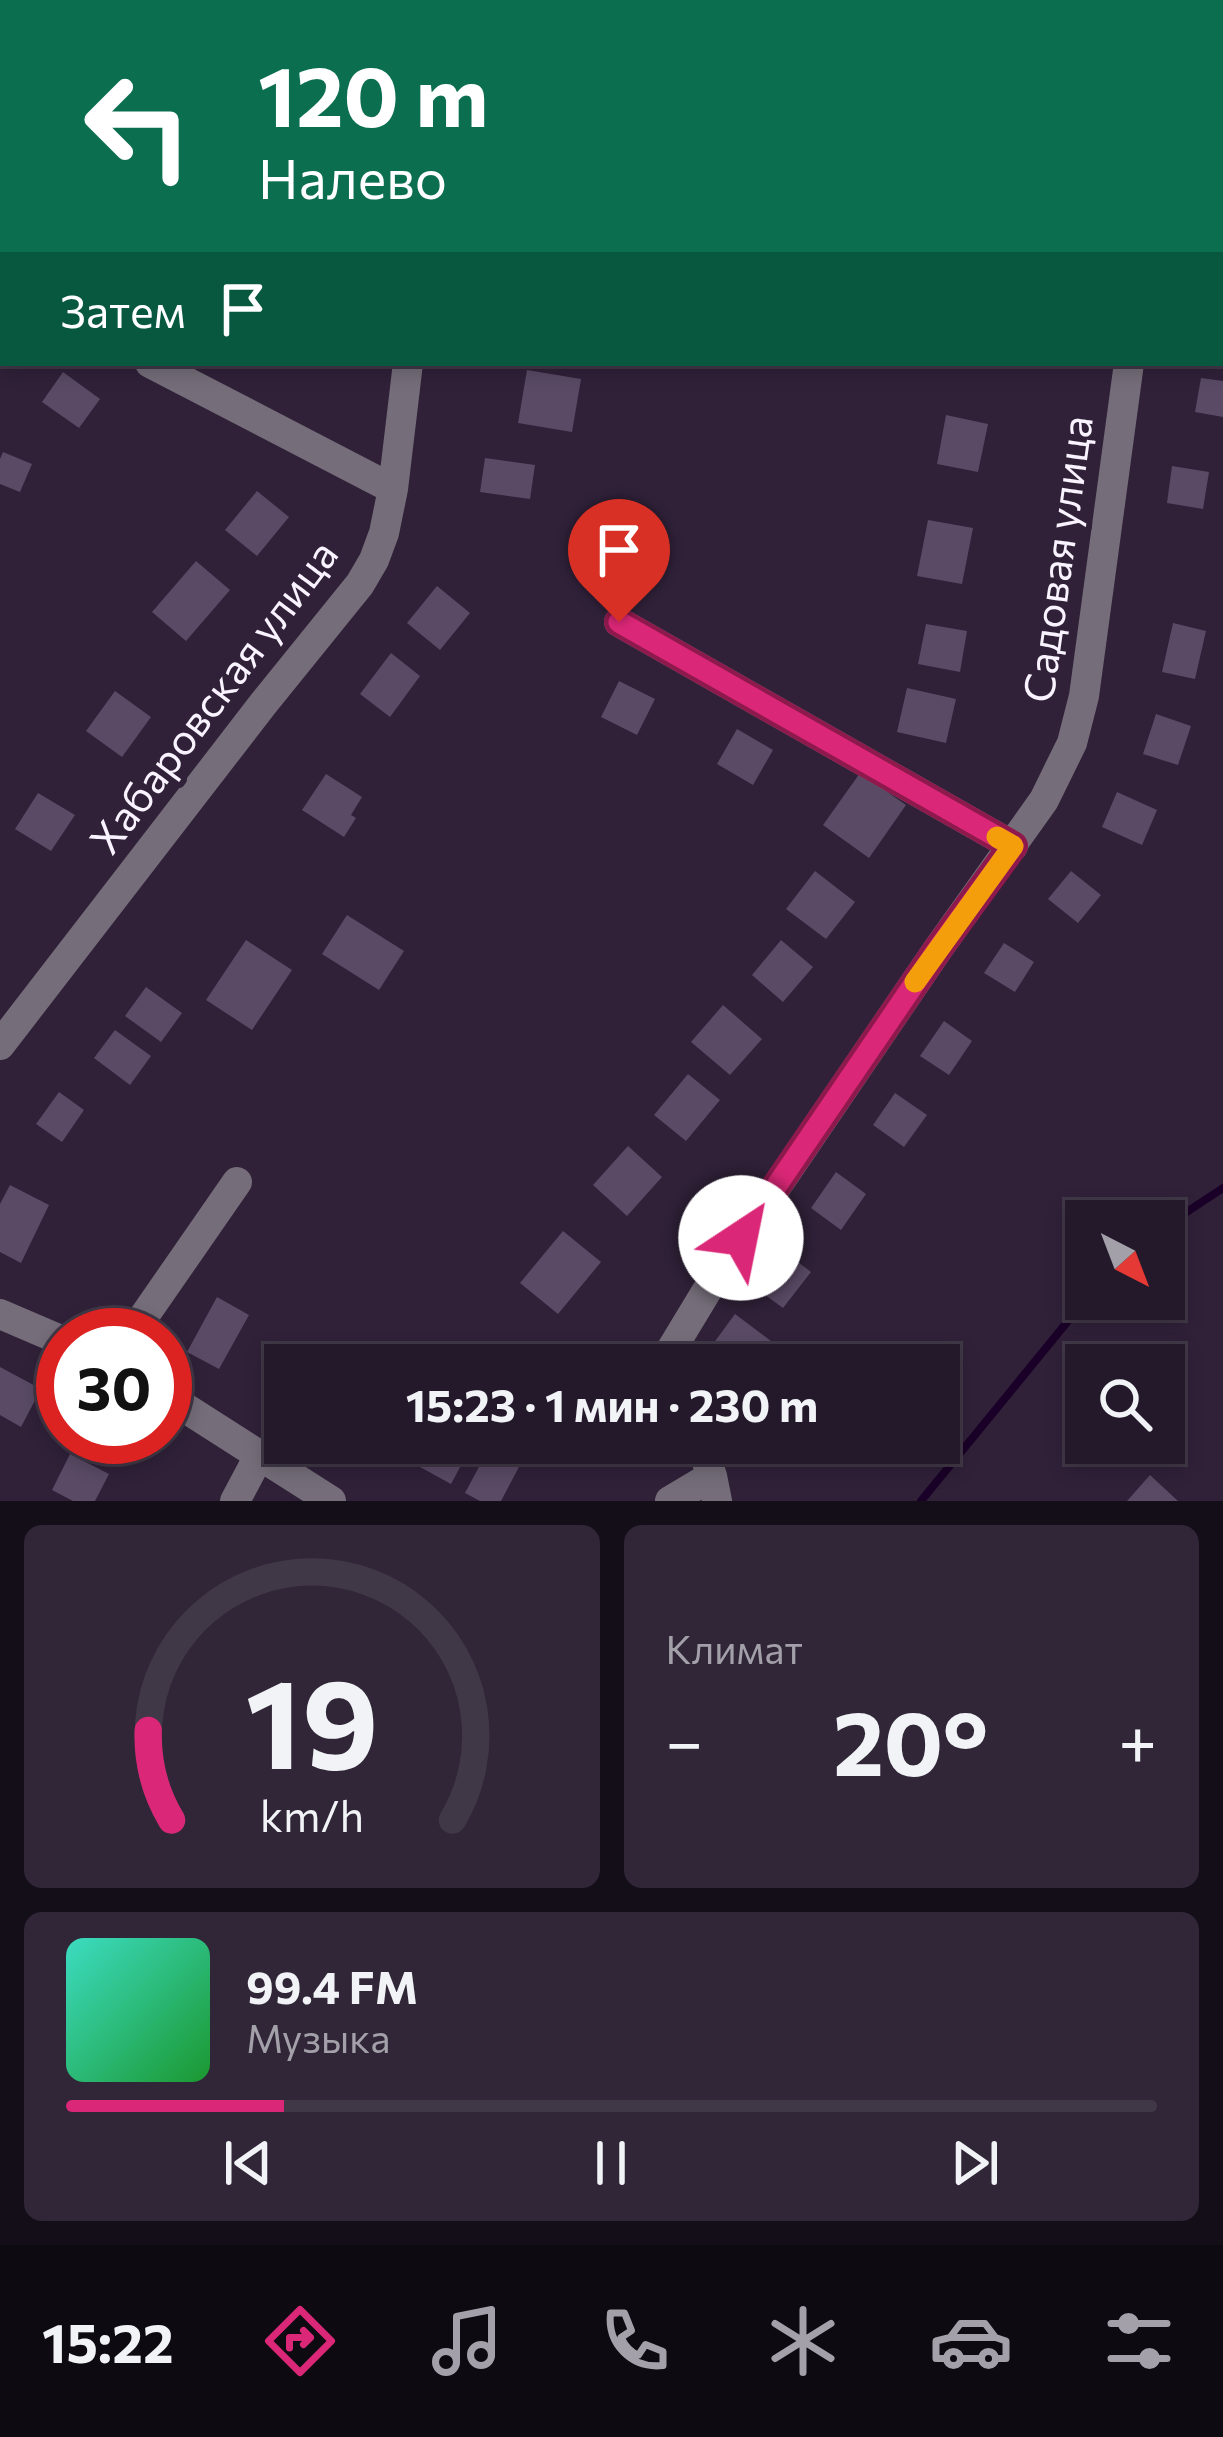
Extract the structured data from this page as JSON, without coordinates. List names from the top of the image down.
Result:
{
  "streets": {
    "street": ["Садовая улица", "Хабаровская улица"]
  },
  "north": "bottom right",
  "page": {
    "turn": ["120 m", "Налево"],
    "then": "Затем",
    "limit": "30",
    "trip": "15:23 · 1 мин · 230 m",
    "tile": "Климат",
    "heat": ["−", "20°", "+"],
    "song": ["99.4 FM", "Музыка"],
    "tabs": "15:22",
    "gauge": ["19", "km/h"]
  }
}
